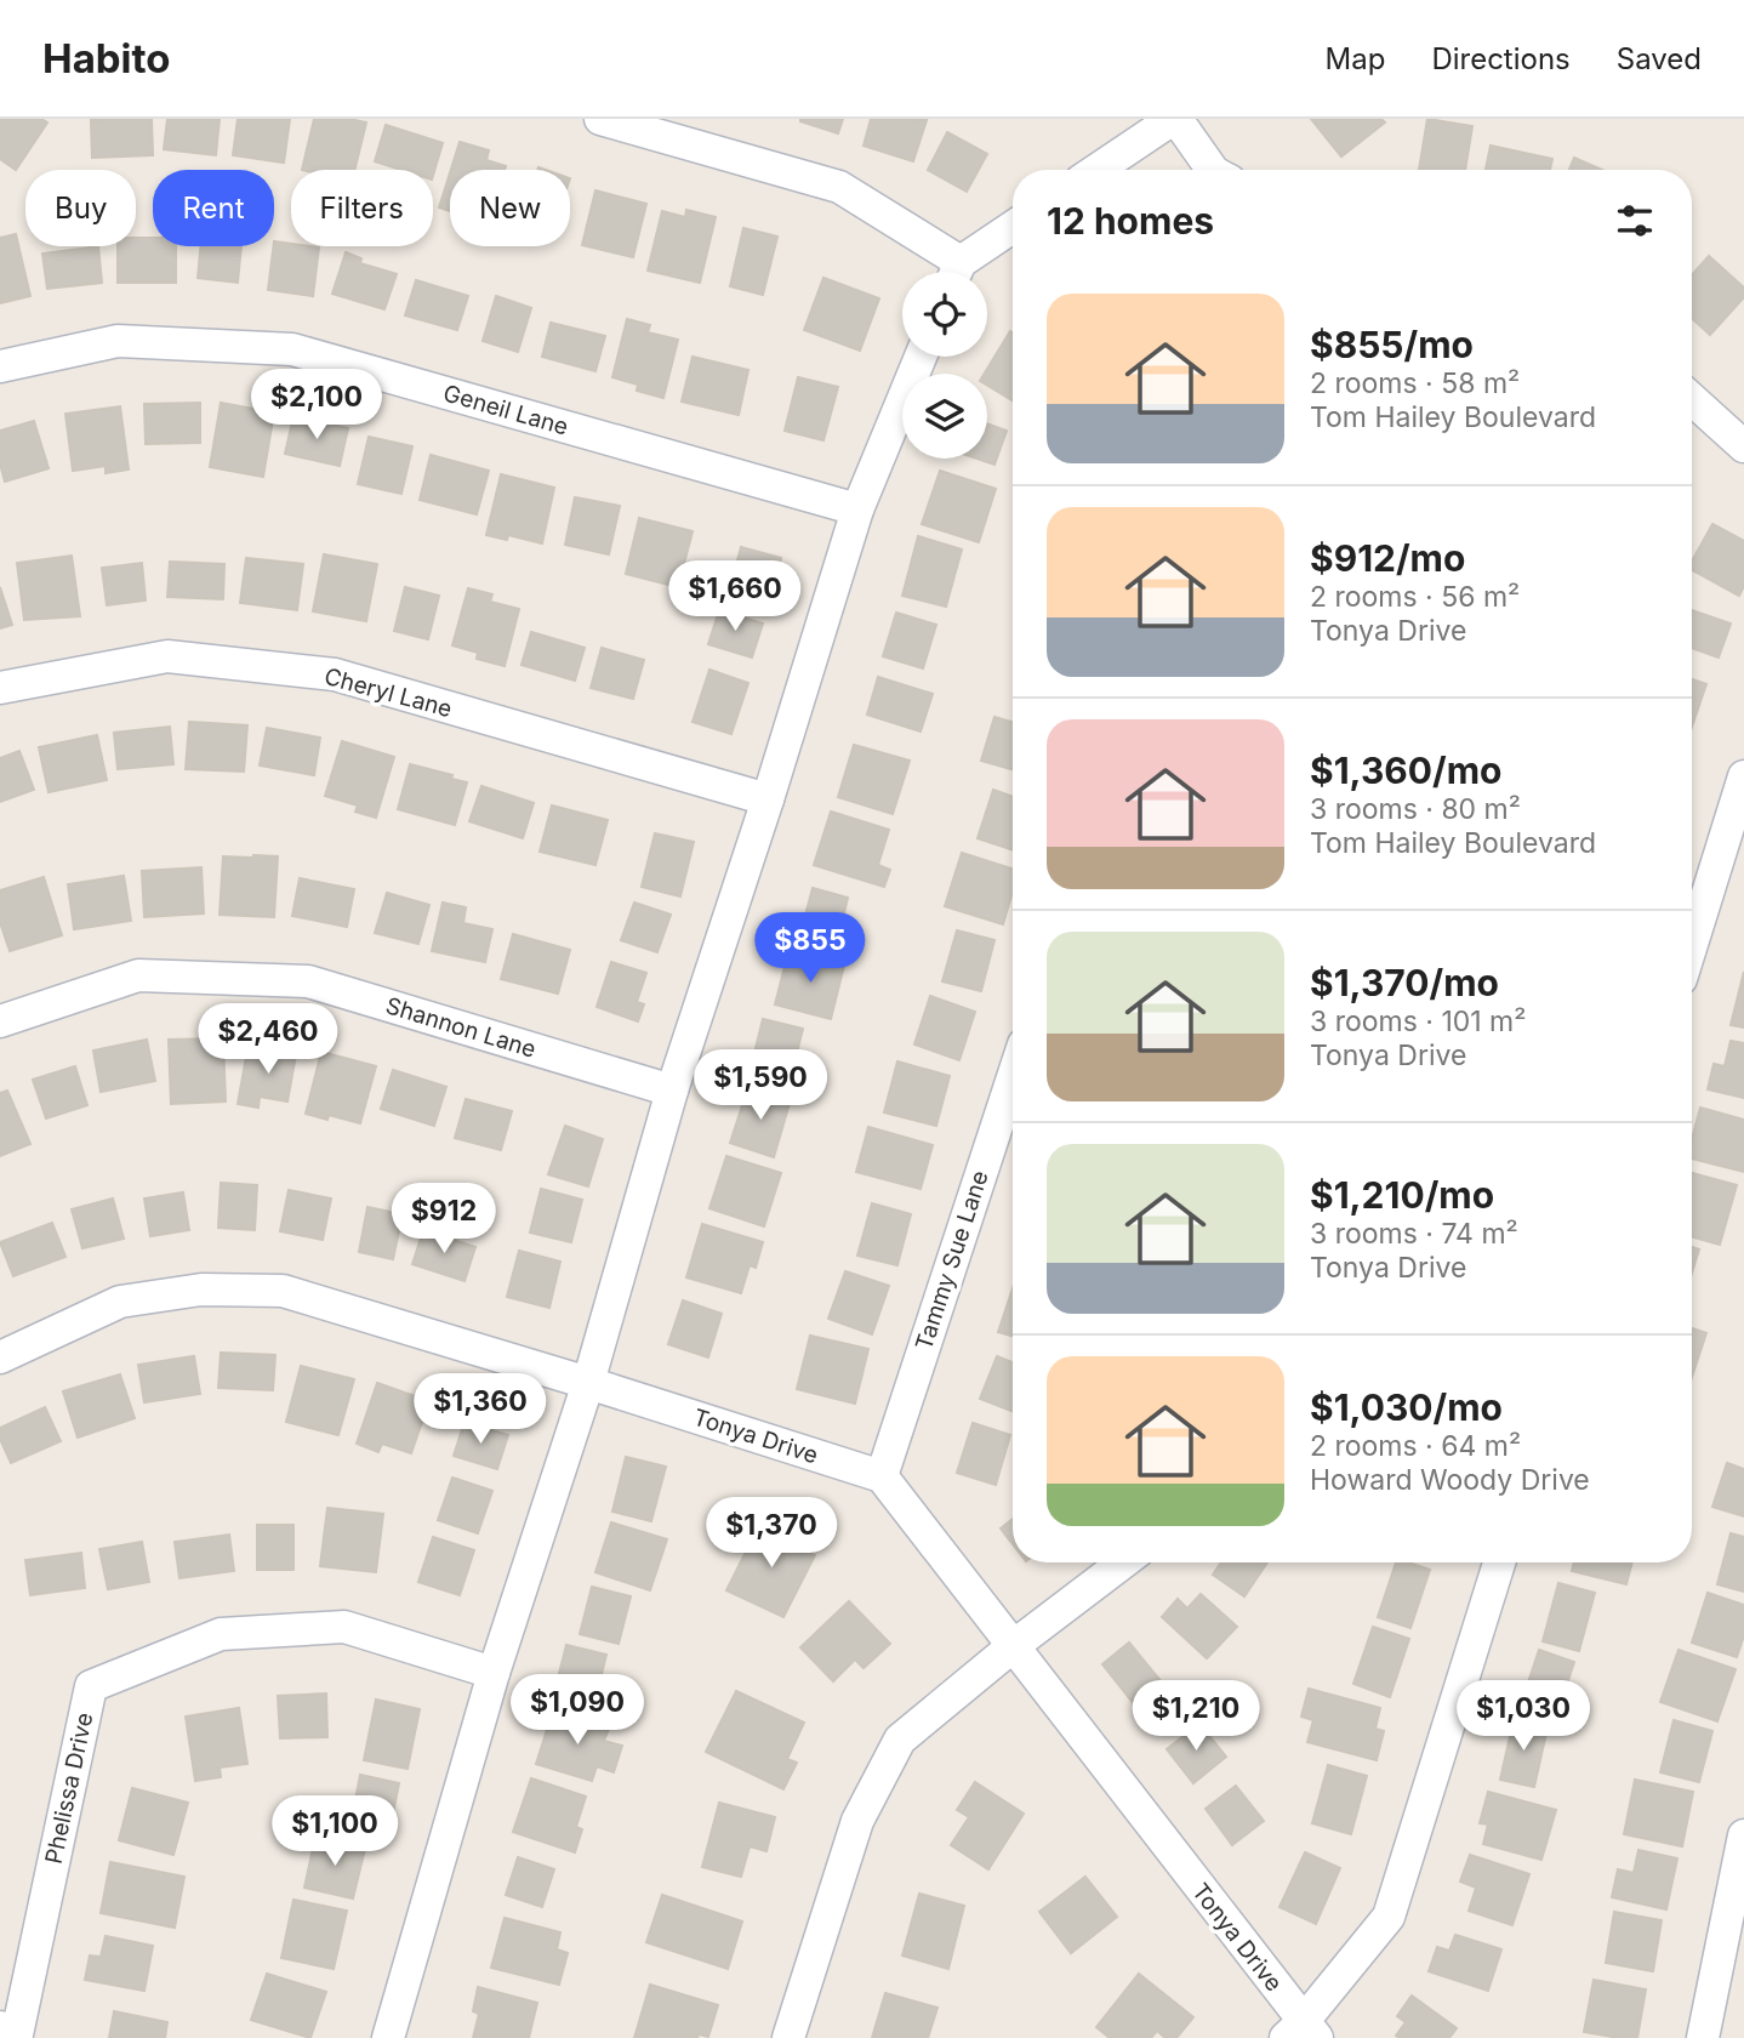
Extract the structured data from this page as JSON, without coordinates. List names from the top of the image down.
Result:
{
  "streets": {
    "street": [
      "Geneil Lane",
      "Cheryl Lane",
      "Shannon Lane",
      "Tammy Sue Lane",
      "Tonya Drive",
      "Phelissa Drive"
    ]
  },
  "crossings": [
    ["Tammy Sue Lane", "Tonya Drive"]
  ],
  "page": {
    "header": "Habito",
    "nav": ["Map", "Directions", "Saved"],
    "chip": [
      "Buy",
      "Rent",
      "Filters",
      "New"
    ],
    "heading": "12 homes",
    "list": [
      {
        "name": "$855/mo",
        "note": "2 rooms · 58 m² · Tom Hailey Boulevard"
      },
      {
        "name": "$912/mo",
        "note": "2 rooms · 56 m² · Tonya Drive"
      },
      {
        "name": "$1,360/mo",
        "note": "3 rooms · 80 m² · Tom Hailey Boulevard"
      },
      {
        "name": "$1,370/mo",
        "note": "3 rooms · 101 m² · Tonya Drive"
      },
      {
        "name": "$1,210/mo",
        "note": "3 rooms · 74 m² · Tonya Drive"
      },
      {
        "name": "$1,030/mo",
        "note": "2 rooms · 64 m² · Howard Woody Drive"
      }
    ],
    "price": [
      "$2,100",
      "$1,660",
      "$855",
      "$2,460",
      "$1,590",
      "$912",
      "$1,360",
      "$1,370",
      "$1,090",
      "$1,210",
      "$1,030",
      "$1,100"
    ]
  }
}
